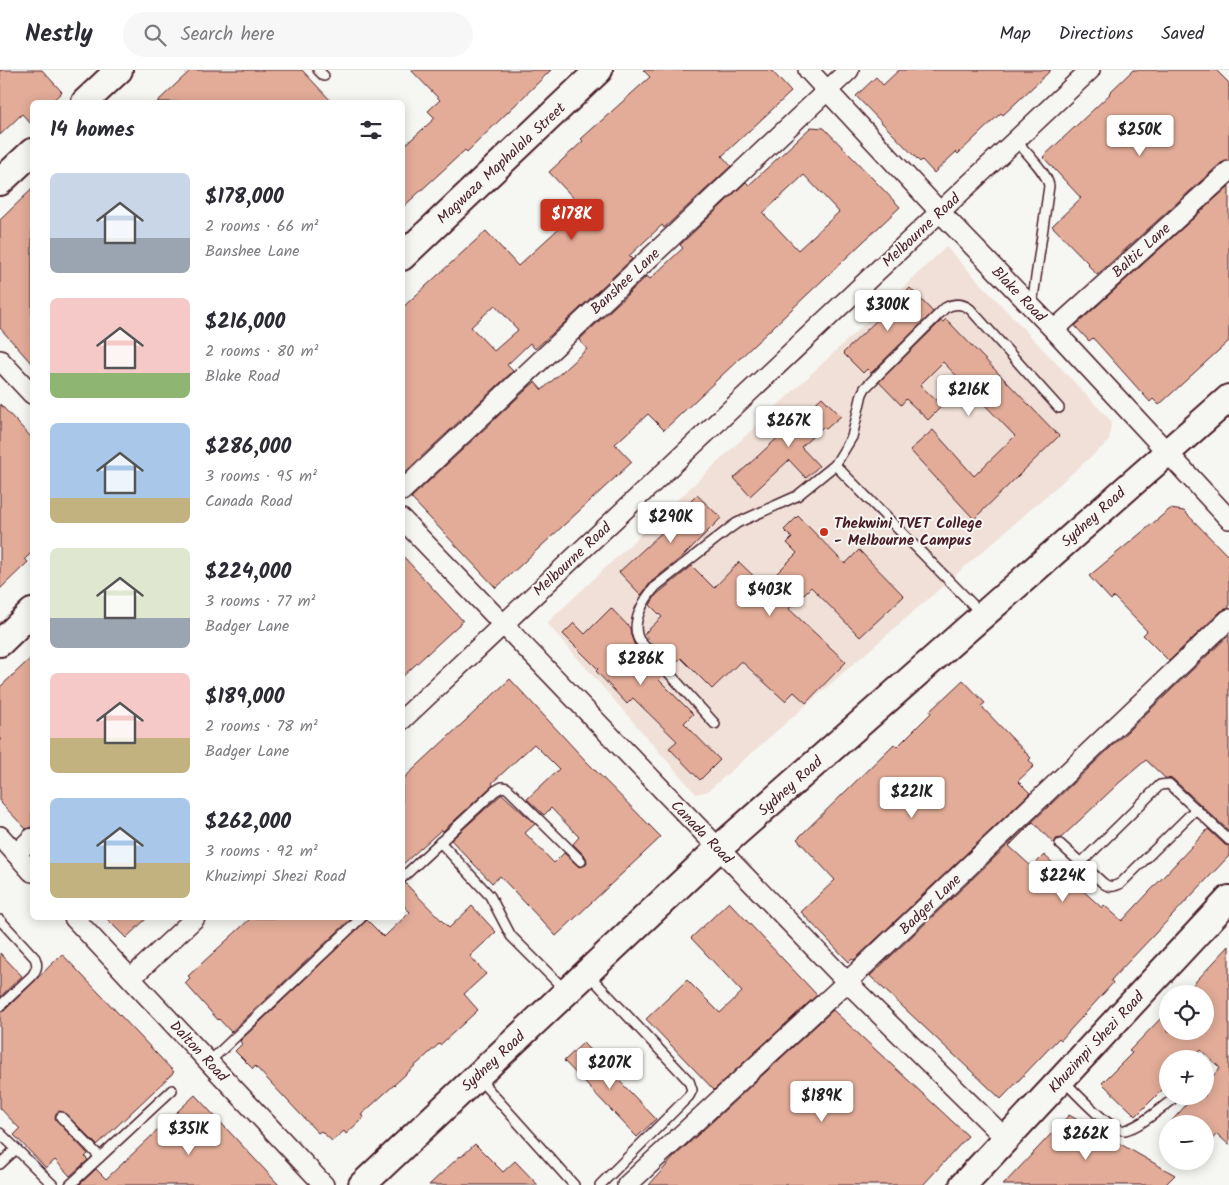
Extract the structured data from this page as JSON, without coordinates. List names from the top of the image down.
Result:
{
  "streets": {
    "main road": ["Magwaza Maphalala Street", "Sydney Road", "Khuzimpi Shezi Road"],
    "street": [
      "Melbourne Road",
      "Baltic Lane",
      "Banshee Lane",
      "Blake Road",
      "Canada Road",
      "Badger Lane",
      "Dalton Road"
    ]
  },
  "crossings": [
    ["Melbourne Road", "Blake Road"],
    ["Melbourne Road", "Canada Road"],
    ["Baltic Lane", "Blake Road"],
    ["Banshee Lane", "Blake Road"],
    ["Blake Road", "Sydney Road"],
    ["Sydney Road", "Canada Road"],
    ["Canada Road", "Badger Lane"],
    ["Canada Road", "Khuzimpi Shezi Road"]
  ],
  "places": ["Thekwini TVET College - Melbourne Campus"],
  "page": {
    "header": "Nestly",
    "search": "Search here",
    "nav": ["Map", "Directions", "Saved"],
    "heading": "14 homes",
    "price": [
      "$250K",
      "$178K",
      "$300K",
      "$216K",
      "$267K",
      "$290K",
      "$403K",
      "$286K",
      "$221K",
      "$224K",
      "$207K",
      "$189K",
      "$351K",
      "$262K"
    ],
    "list": [
      {
        "name": "$178,000",
        "note": "2 rooms · 66 m² · Banshee Lane"
      },
      {
        "name": "$216,000",
        "note": "2 rooms · 80 m² · Blake Road"
      },
      {
        "name": "$286,000",
        "note": "3 rooms · 95 m² · Canada Road"
      },
      {
        "name": "$224,000",
        "note": "3 rooms · 77 m² · Badger Lane"
      },
      {
        "name": "$189,000",
        "note": "2 rooms · 78 m² · Badger Lane"
      },
      {
        "name": "$262,000",
        "note": "3 rooms · 92 m² · Khuzimpi Shezi Road"
      }
    ],
    "map_buttons": ["+", "−"]
  }
}
